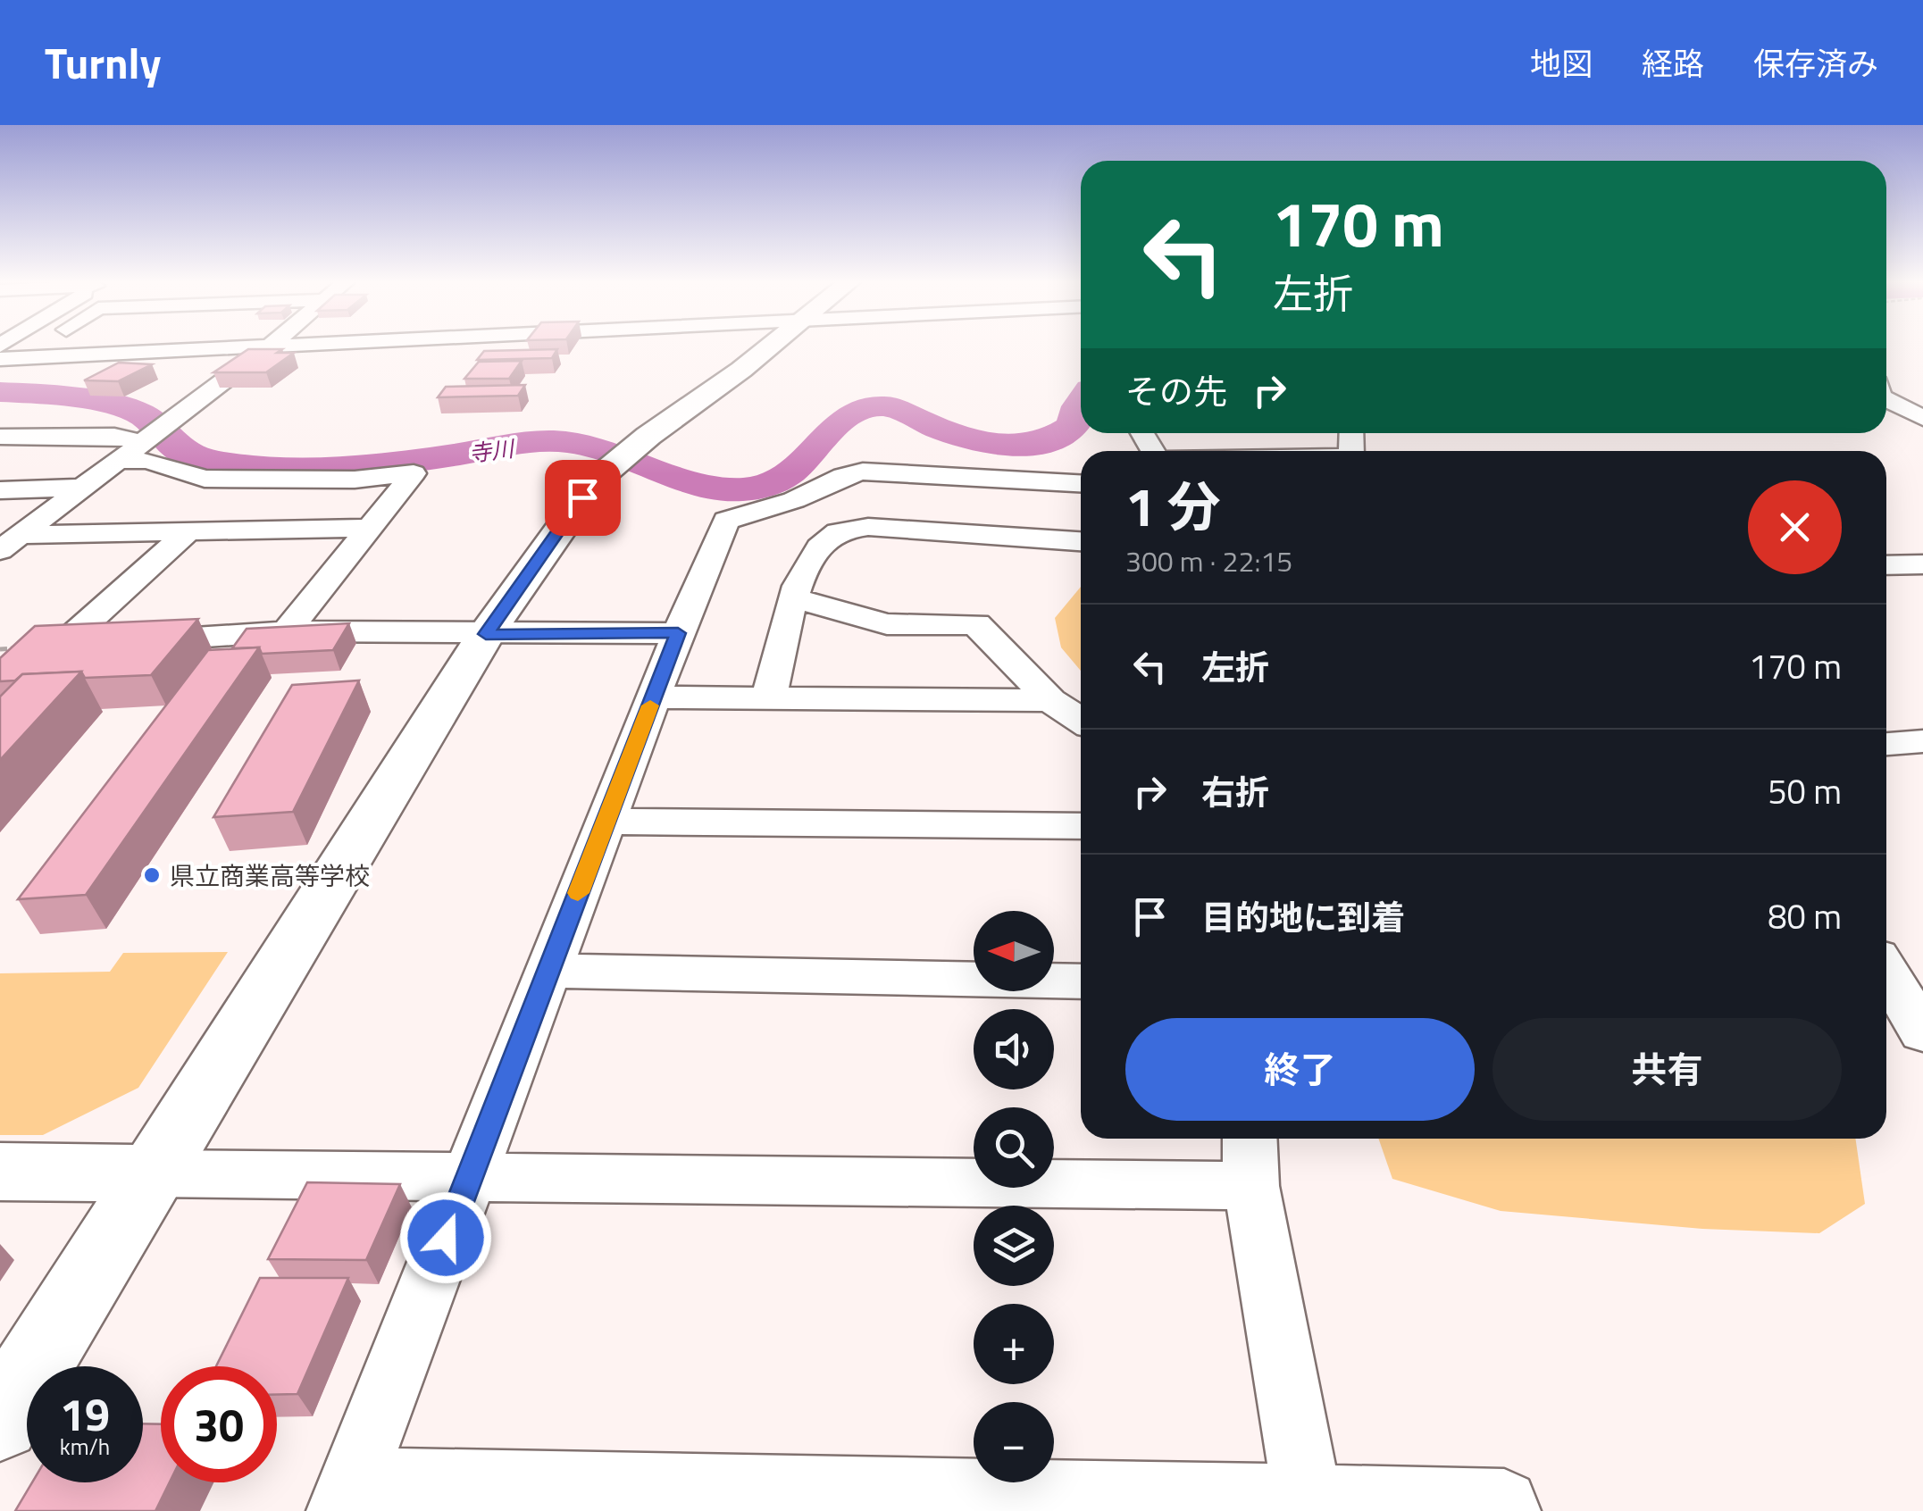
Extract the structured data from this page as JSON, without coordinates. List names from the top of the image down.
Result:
{
  "water": ["寺川"],
  "places": ["県立商業高等学校"],
  "north": "left",
  "page": {
    "header": "Turnly",
    "nav": ["地図", "経路", "保存済み"],
    "turn": ["170 m", "左折"],
    "then": "その先",
    "heading": ["1 分", "300 m · 22:15"],
    "list": [
      {
        "name": "左折",
        "value": "170 m"
      },
      {
        "name": "右折",
        "value": "50 m"
      },
      {
        "name": "目的地に到着",
        "value": "80 m"
      }
    ],
    "map_buttons": ["+", "−"],
    "buttons": ["終了", "共有"],
    "speed": "19 km/h",
    "limit": "30"
  }
}
